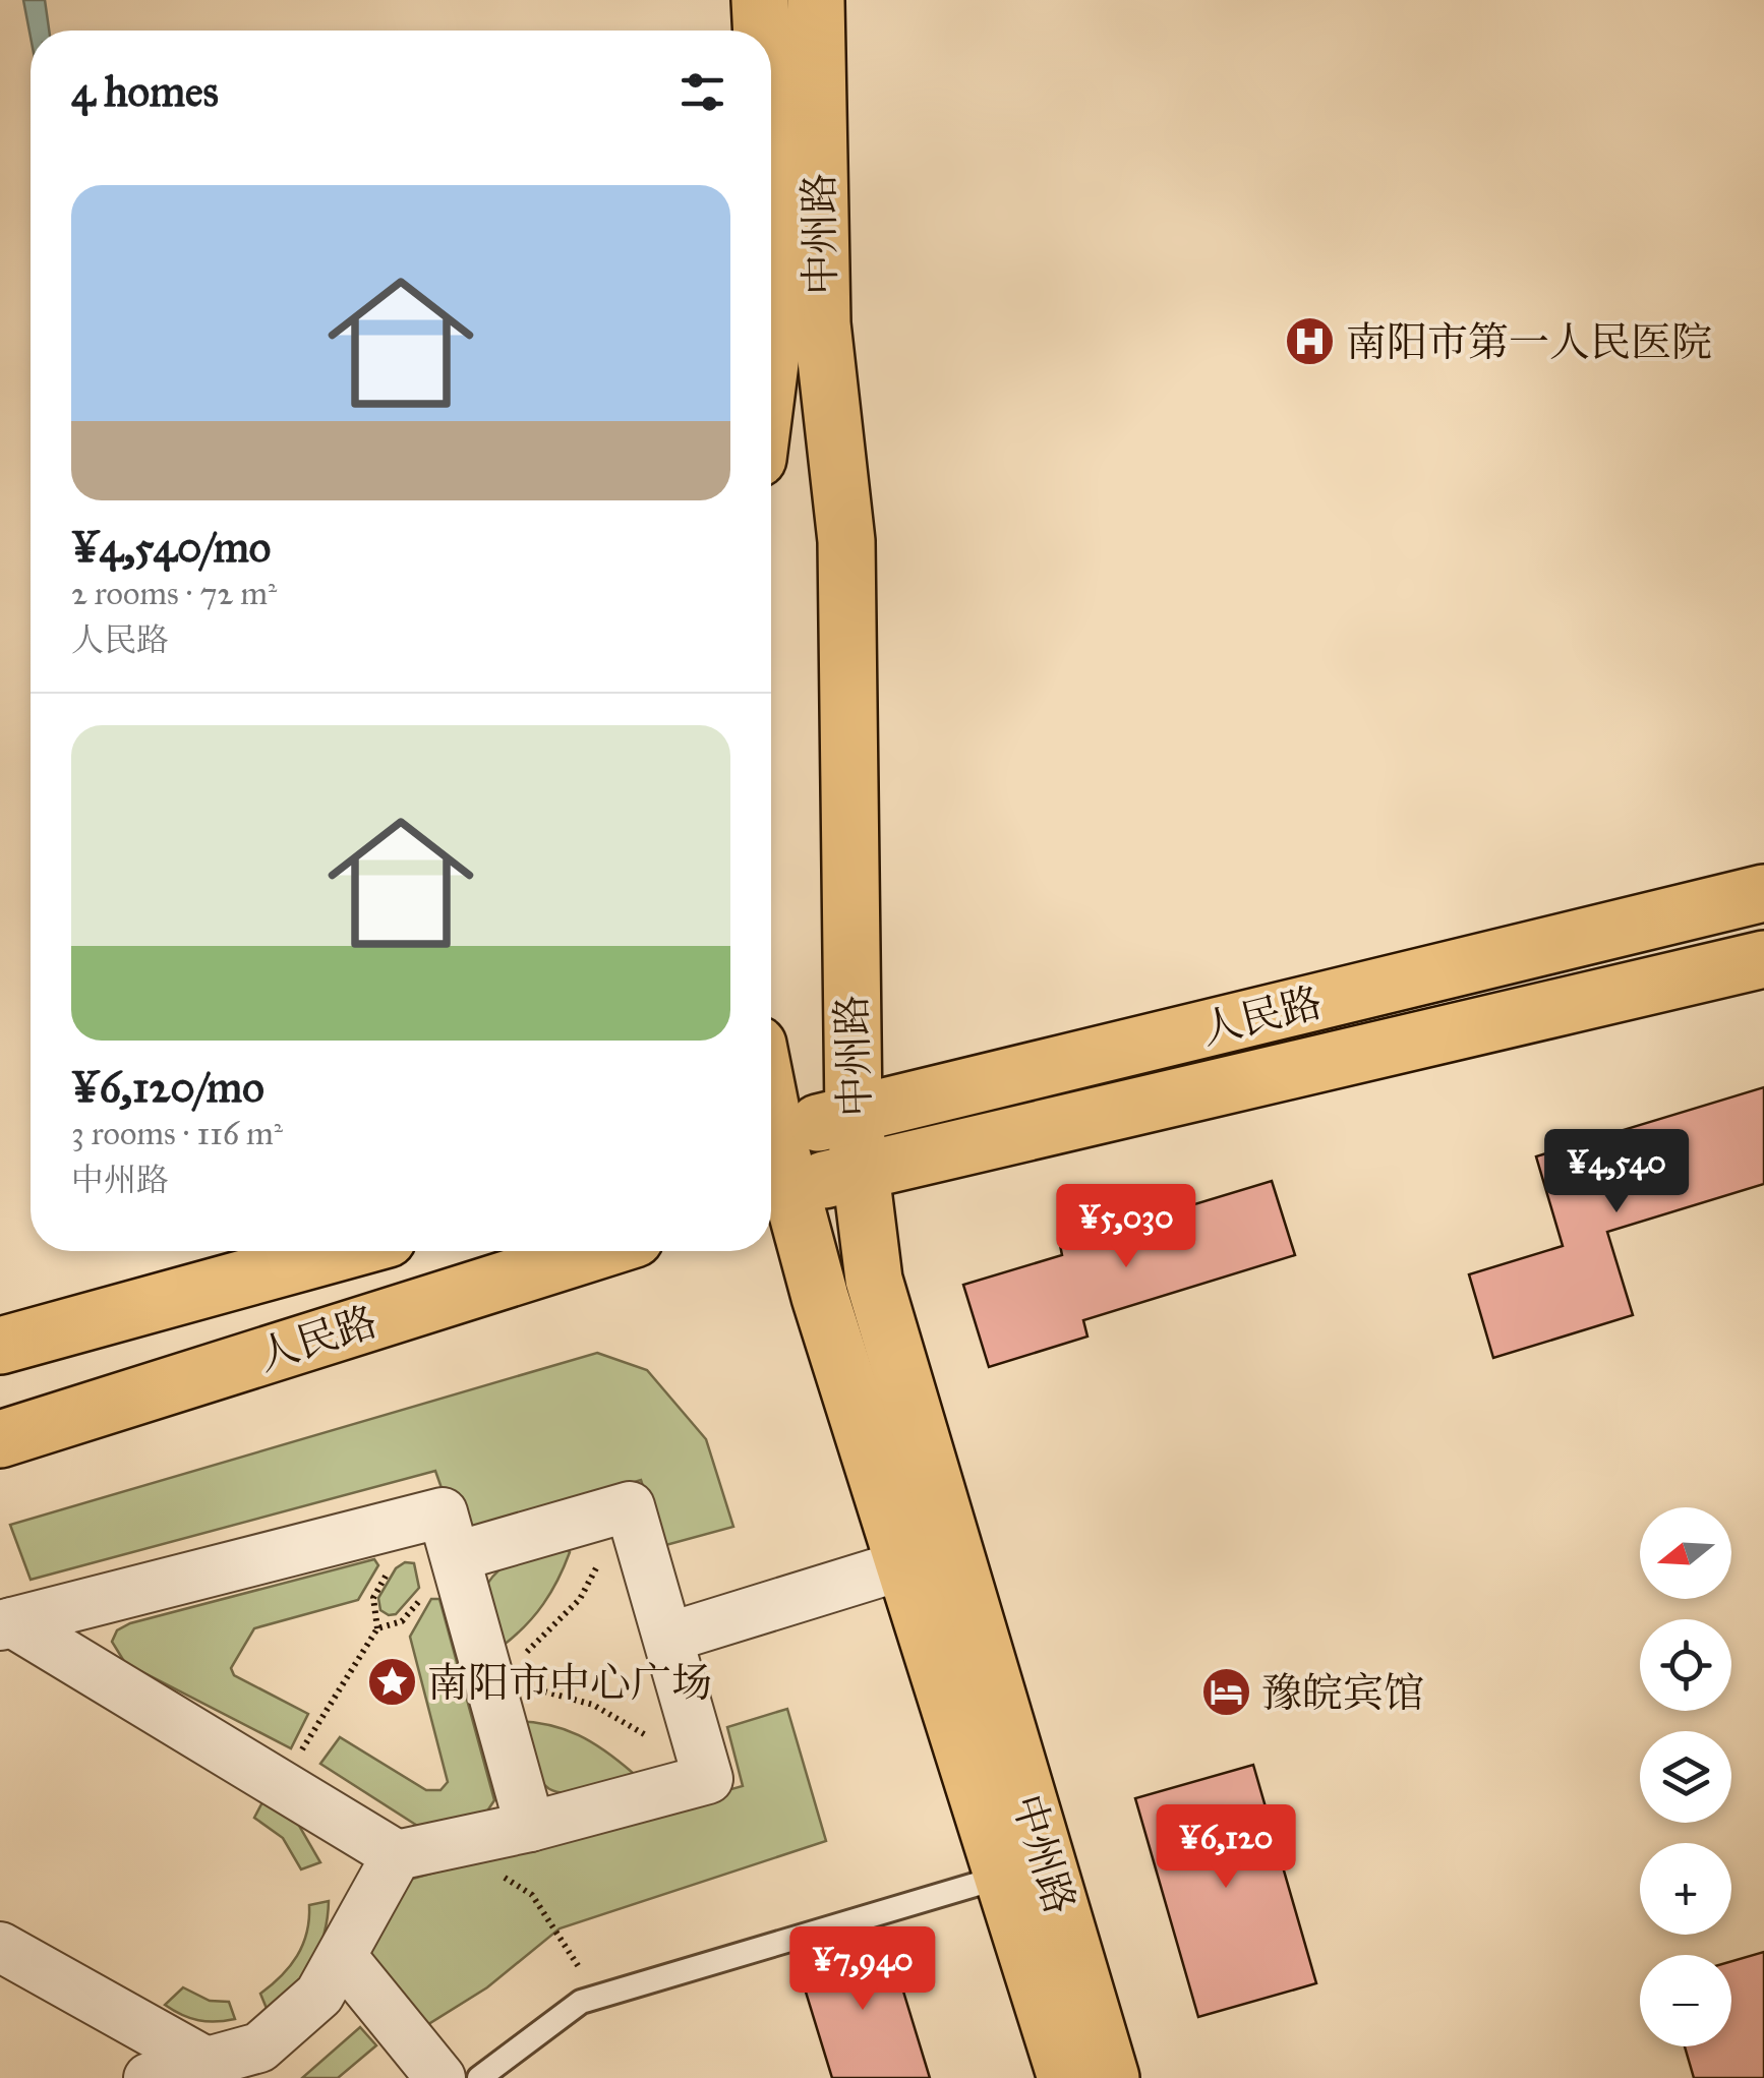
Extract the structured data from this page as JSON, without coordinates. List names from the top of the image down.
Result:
{
  "streets": {
    "main road": ["中州路", "人民路"]
  },
  "crossings": [
    ["中州路", "人民路"]
  ],
  "places": {
    "hospital": ["南阳市第一人民医院"],
    "place": ["南阳市中心广场"],
    "hotel": ["豫皖宾馆"]
  },
  "north": "left",
  "page": {
    "heading": "4 homes",
    "list": [
      {
        "name": "¥4,540/mo",
        "note": "2 rooms · 72 m² · 人民路"
      },
      {
        "name": "¥6,120/mo",
        "note": "3 rooms · 116 m² · 中州路"
      }
    ],
    "price": [
      "¥4,540",
      "¥5,030",
      "¥6,120",
      "¥7,940"
    ],
    "map_buttons": ["+", "−"]
  }
}
